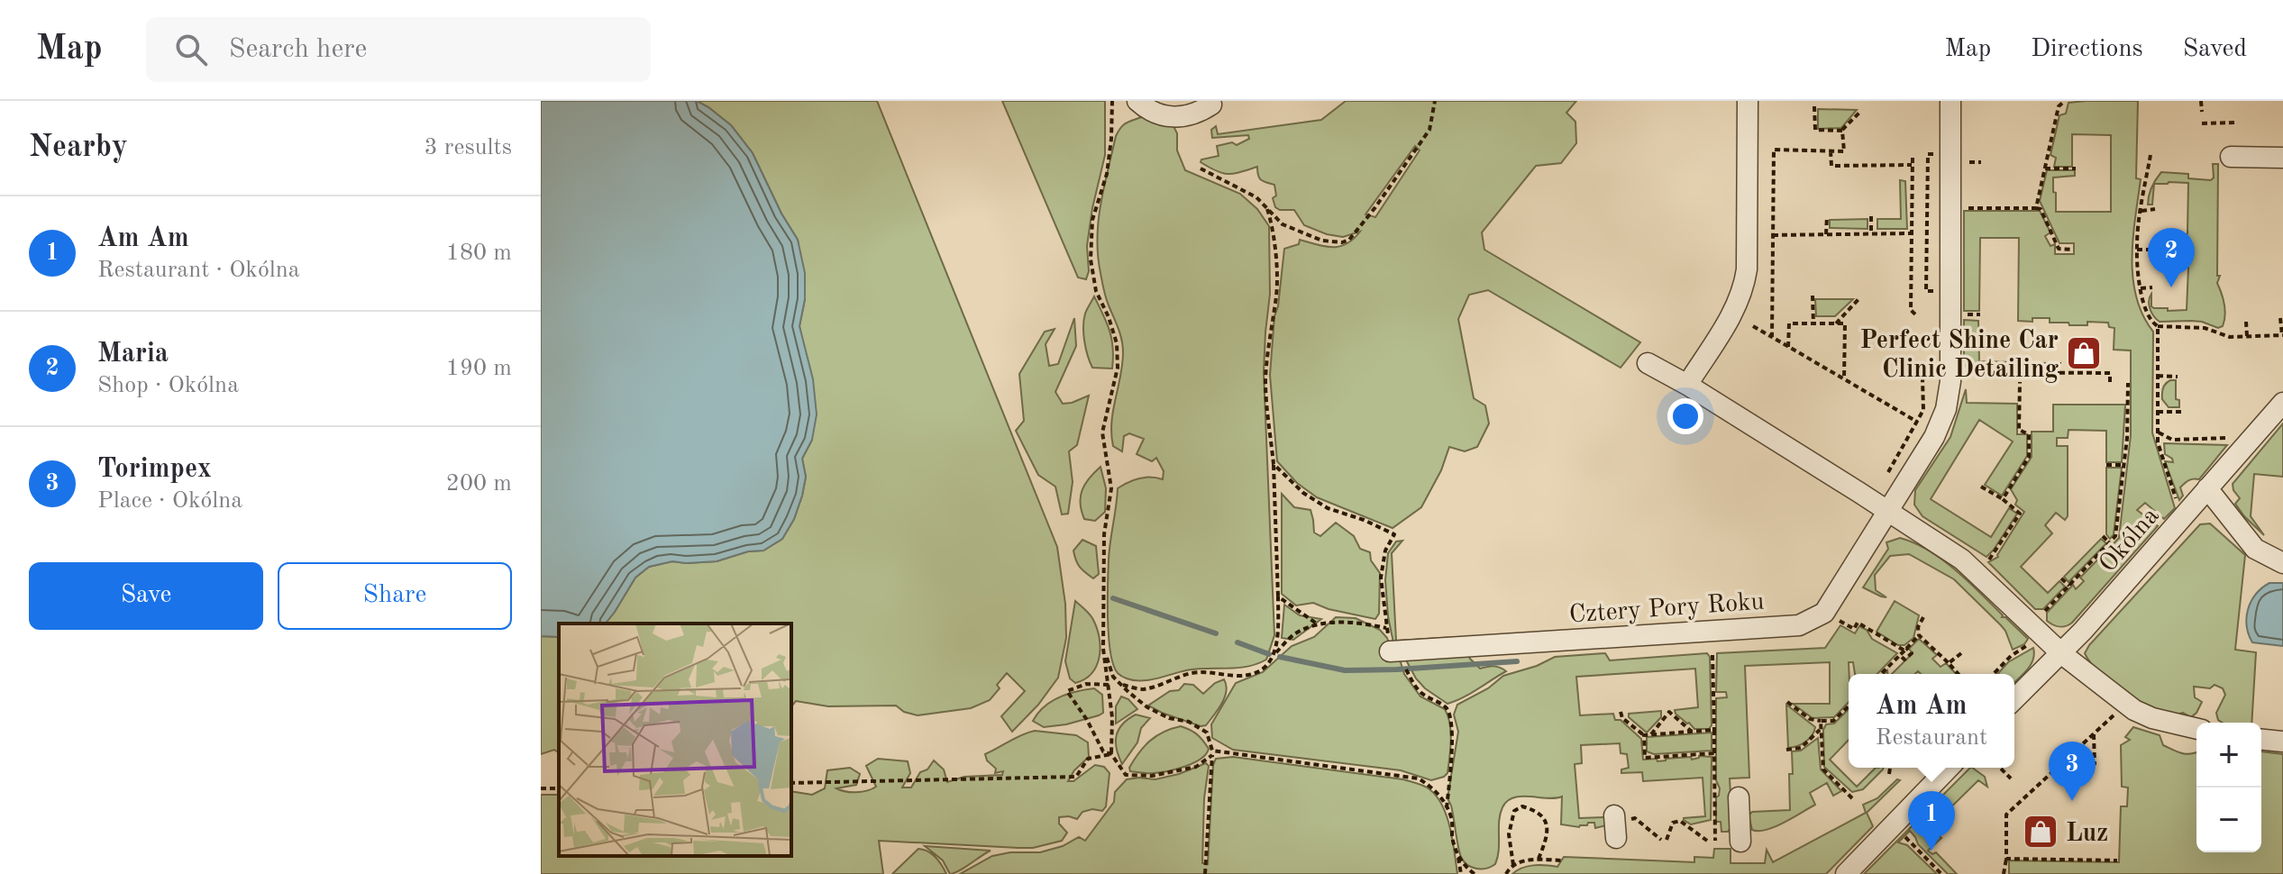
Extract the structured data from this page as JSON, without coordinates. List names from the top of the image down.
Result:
{
  "streets": {
    "street": ["Okólna", "Cztery Pory Roku"]
  },
  "places": {
    "shop": ["Perfect Shine Car Clinic Detailing", "Luz"]
  },
  "page": {
    "header": "Map",
    "search": "Search here",
    "nav": ["Map", "Directions", "Saved"],
    "heading": ["Nearby", "3 results"],
    "list": [
      {
        "mark": "1",
        "name": "Am Am",
        "note": "Restaurant · Okólna",
        "value": "180 m"
      },
      {
        "mark": "2",
        "name": "Maria",
        "note": "Shop · Okólna",
        "value": "190 m"
      },
      {
        "mark": "3",
        "name": "Torimpex",
        "note": "Place · Okólna",
        "value": "200 m"
      }
    ],
    "pins": ["2", "3", "1"],
    "buttons": ["Save", "Share"],
    "popup": ["Am Am", "Restaurant"],
    "map_buttons": ["+", "−"]
  }
}
